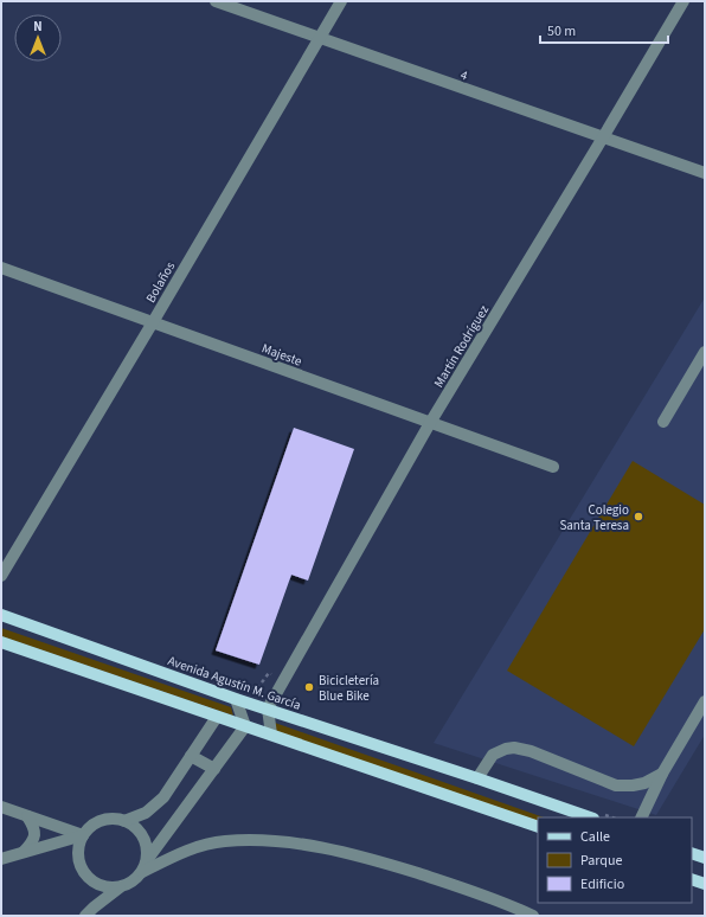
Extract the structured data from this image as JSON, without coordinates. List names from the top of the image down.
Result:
{
  "streets": {
    "main road": ["Avenida Agustín M. García"],
    "street": [
      "4",
      "Bolaños",
      "Martín Rodríguez",
      "Majeste"
    ]
  },
  "crossings": [
    ["4", "Bolaños"],
    ["4", "Martín Rodríguez"],
    ["Bolaños", "Majeste"],
    ["Martín Rodríguez", "Majeste"],
    ["Martín Rodríguez", "Avenida Agustín M. García"]
  ],
  "places": ["Colegio Santa Teresa", "Bicicletería Blue Bike"],
  "legend": ["Calle", "Parque", "Edificio"],
  "scale_bar": "50 m",
  "north": "top"
}
